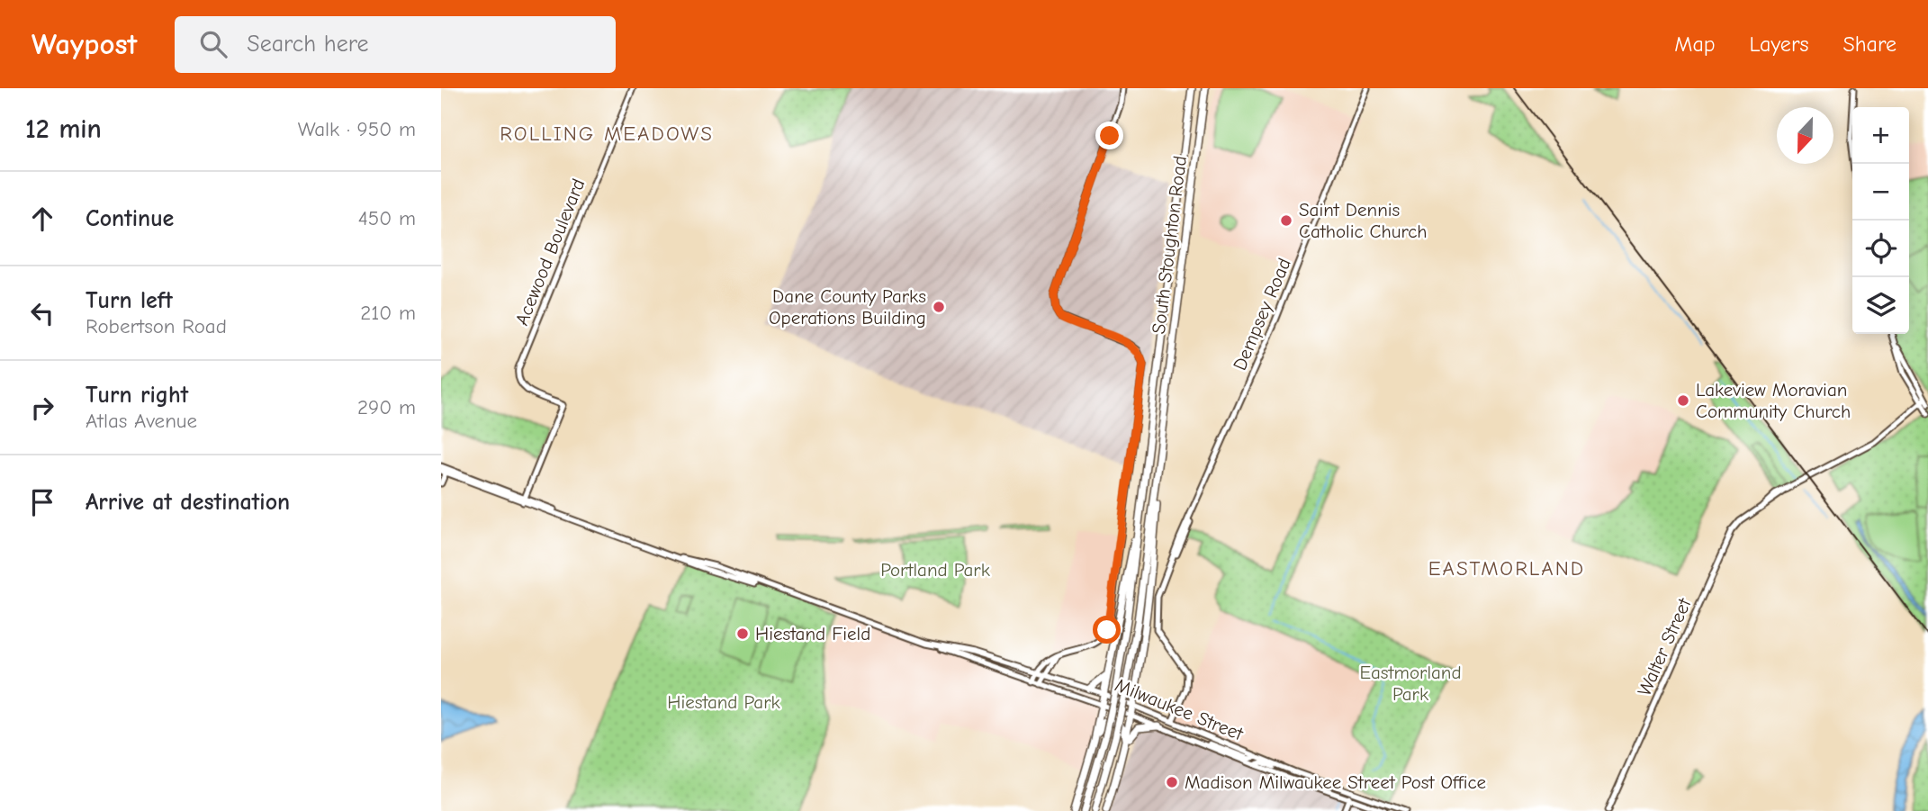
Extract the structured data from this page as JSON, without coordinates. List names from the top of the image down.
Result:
{
  "streets": {
    "main road": ["South Stoughton Road"],
    "street": [
      "Acewood Boulevard",
      "Dempsey Road",
      "Walter Street",
      "Milwaukee Street"
    ]
  },
  "crossings": [
    ["Acewood Boulevard", "Milwaukee Street"],
    ["Dempsey Road", "Milwaukee Street"]
  ],
  "districts": ["ROLLING MEADOWS", "EASTMORLAND"],
  "parks": ["Portland Park", "Eastmorland Park", "Hiestand Park"],
  "places": [
    "Saint Dennis Catholic Church",
    "Dane County Parks Operations Building",
    "Lakeview Moravian Community Church",
    "Hiestand Field",
    "Madison Milwaukee Street Post Office"
  ],
  "north": "bottom",
  "page": {
    "header": "Waypost",
    "search": "Search here",
    "nav": ["Map", "Layers", "Share"],
    "heading": ["12 min", "Walk · 950 m"],
    "map_buttons": ["+", "−"],
    "list": [
      ["Continue", "450 m"],
      ["Turn left", "Robertson Road", "210 m"],
      ["Turn right", "Atlas Avenue", "290 m"],
      "Arrive at destination"
    ]
  }
}
